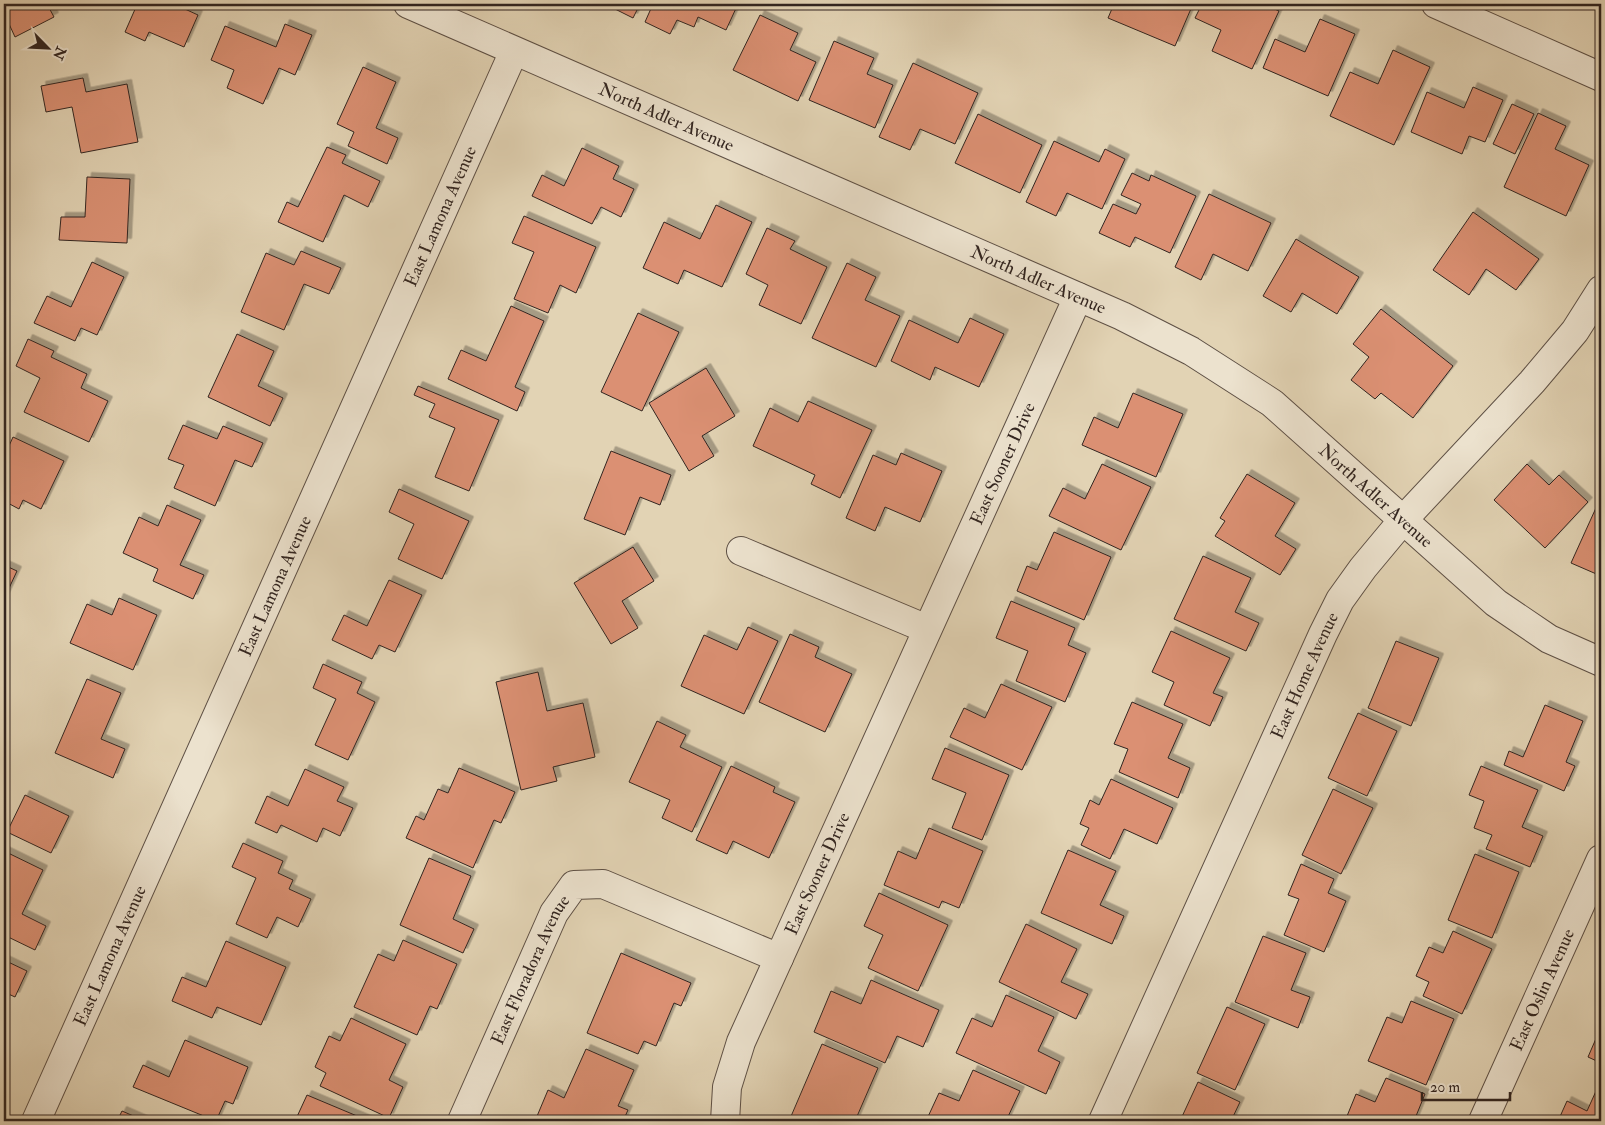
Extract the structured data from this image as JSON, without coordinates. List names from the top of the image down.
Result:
{
  "streets": {
    "street": [
      "North Adler Avenue",
      "East Lamona Avenue",
      "East Sooner Drive",
      "East Home Avenue",
      "East Floradora Avenue",
      "East Oslin Avenue"
    ]
  },
  "crossings": [
    ["North Adler Avenue", "East Lamona Avenue"],
    ["North Adler Avenue", "East Sooner Drive"],
    ["North Adler Avenue", "East Home Avenue"],
    ["East Sooner Drive", "East Floradora Avenue"]
  ],
  "scale_bar": "20 m",
  "north": "bottom right"
}
